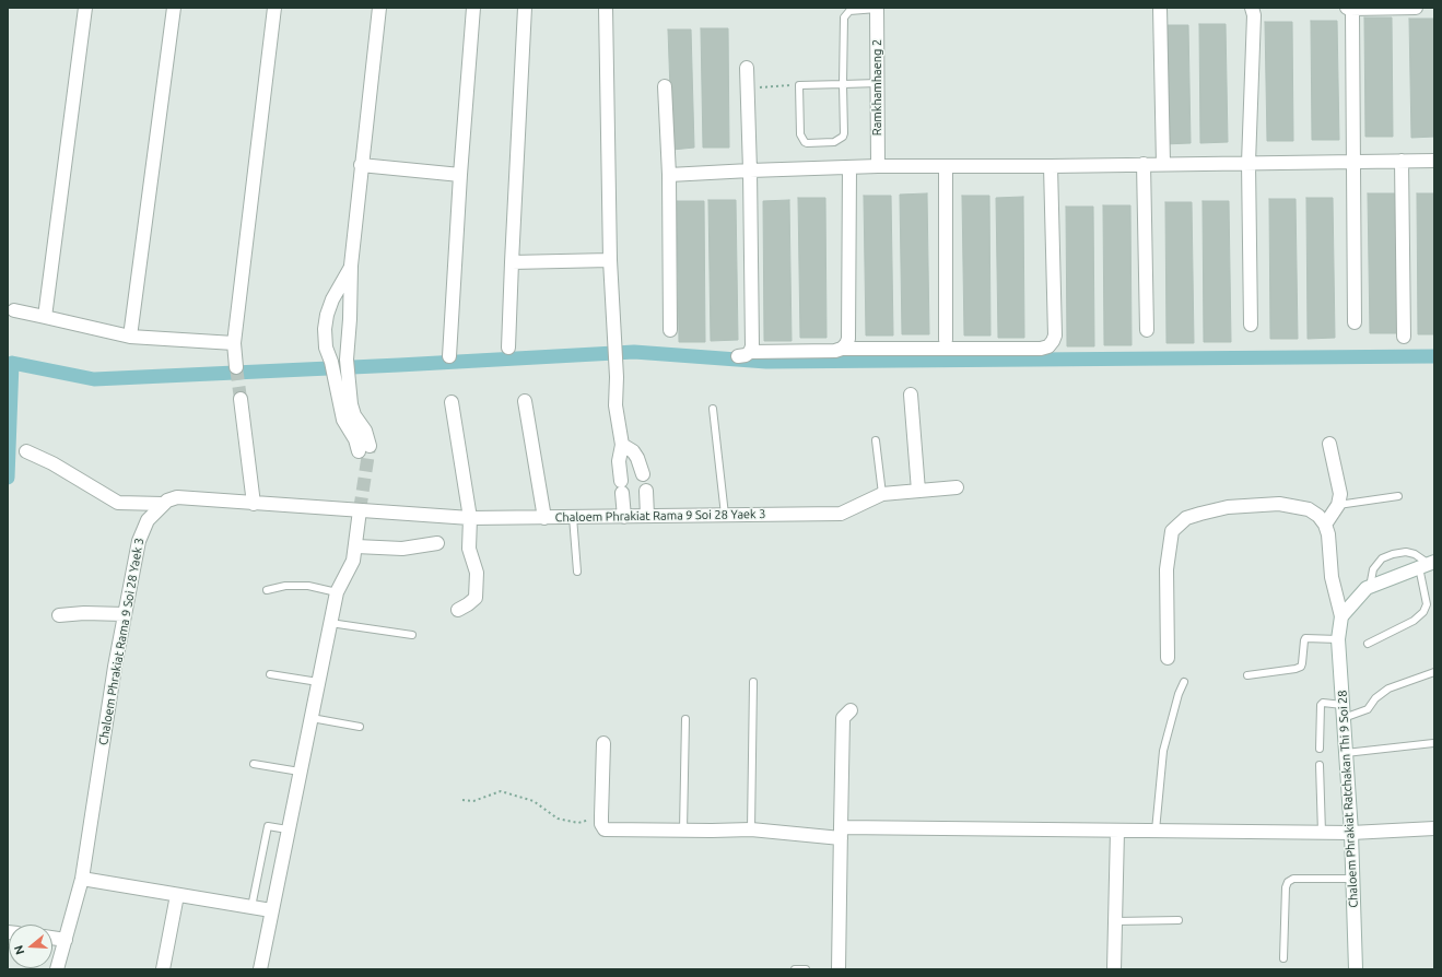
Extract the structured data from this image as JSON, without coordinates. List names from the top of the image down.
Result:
{
  "streets": {
    "street": ["Ramkhamhaeng 2", "Chaloem Phrakiat Rama 9 Soi 28 Yaek 3", "Chaloem Phrakiat Ratchakan Thi 9 Soi 28"]
  },
  "north": "left"
}
